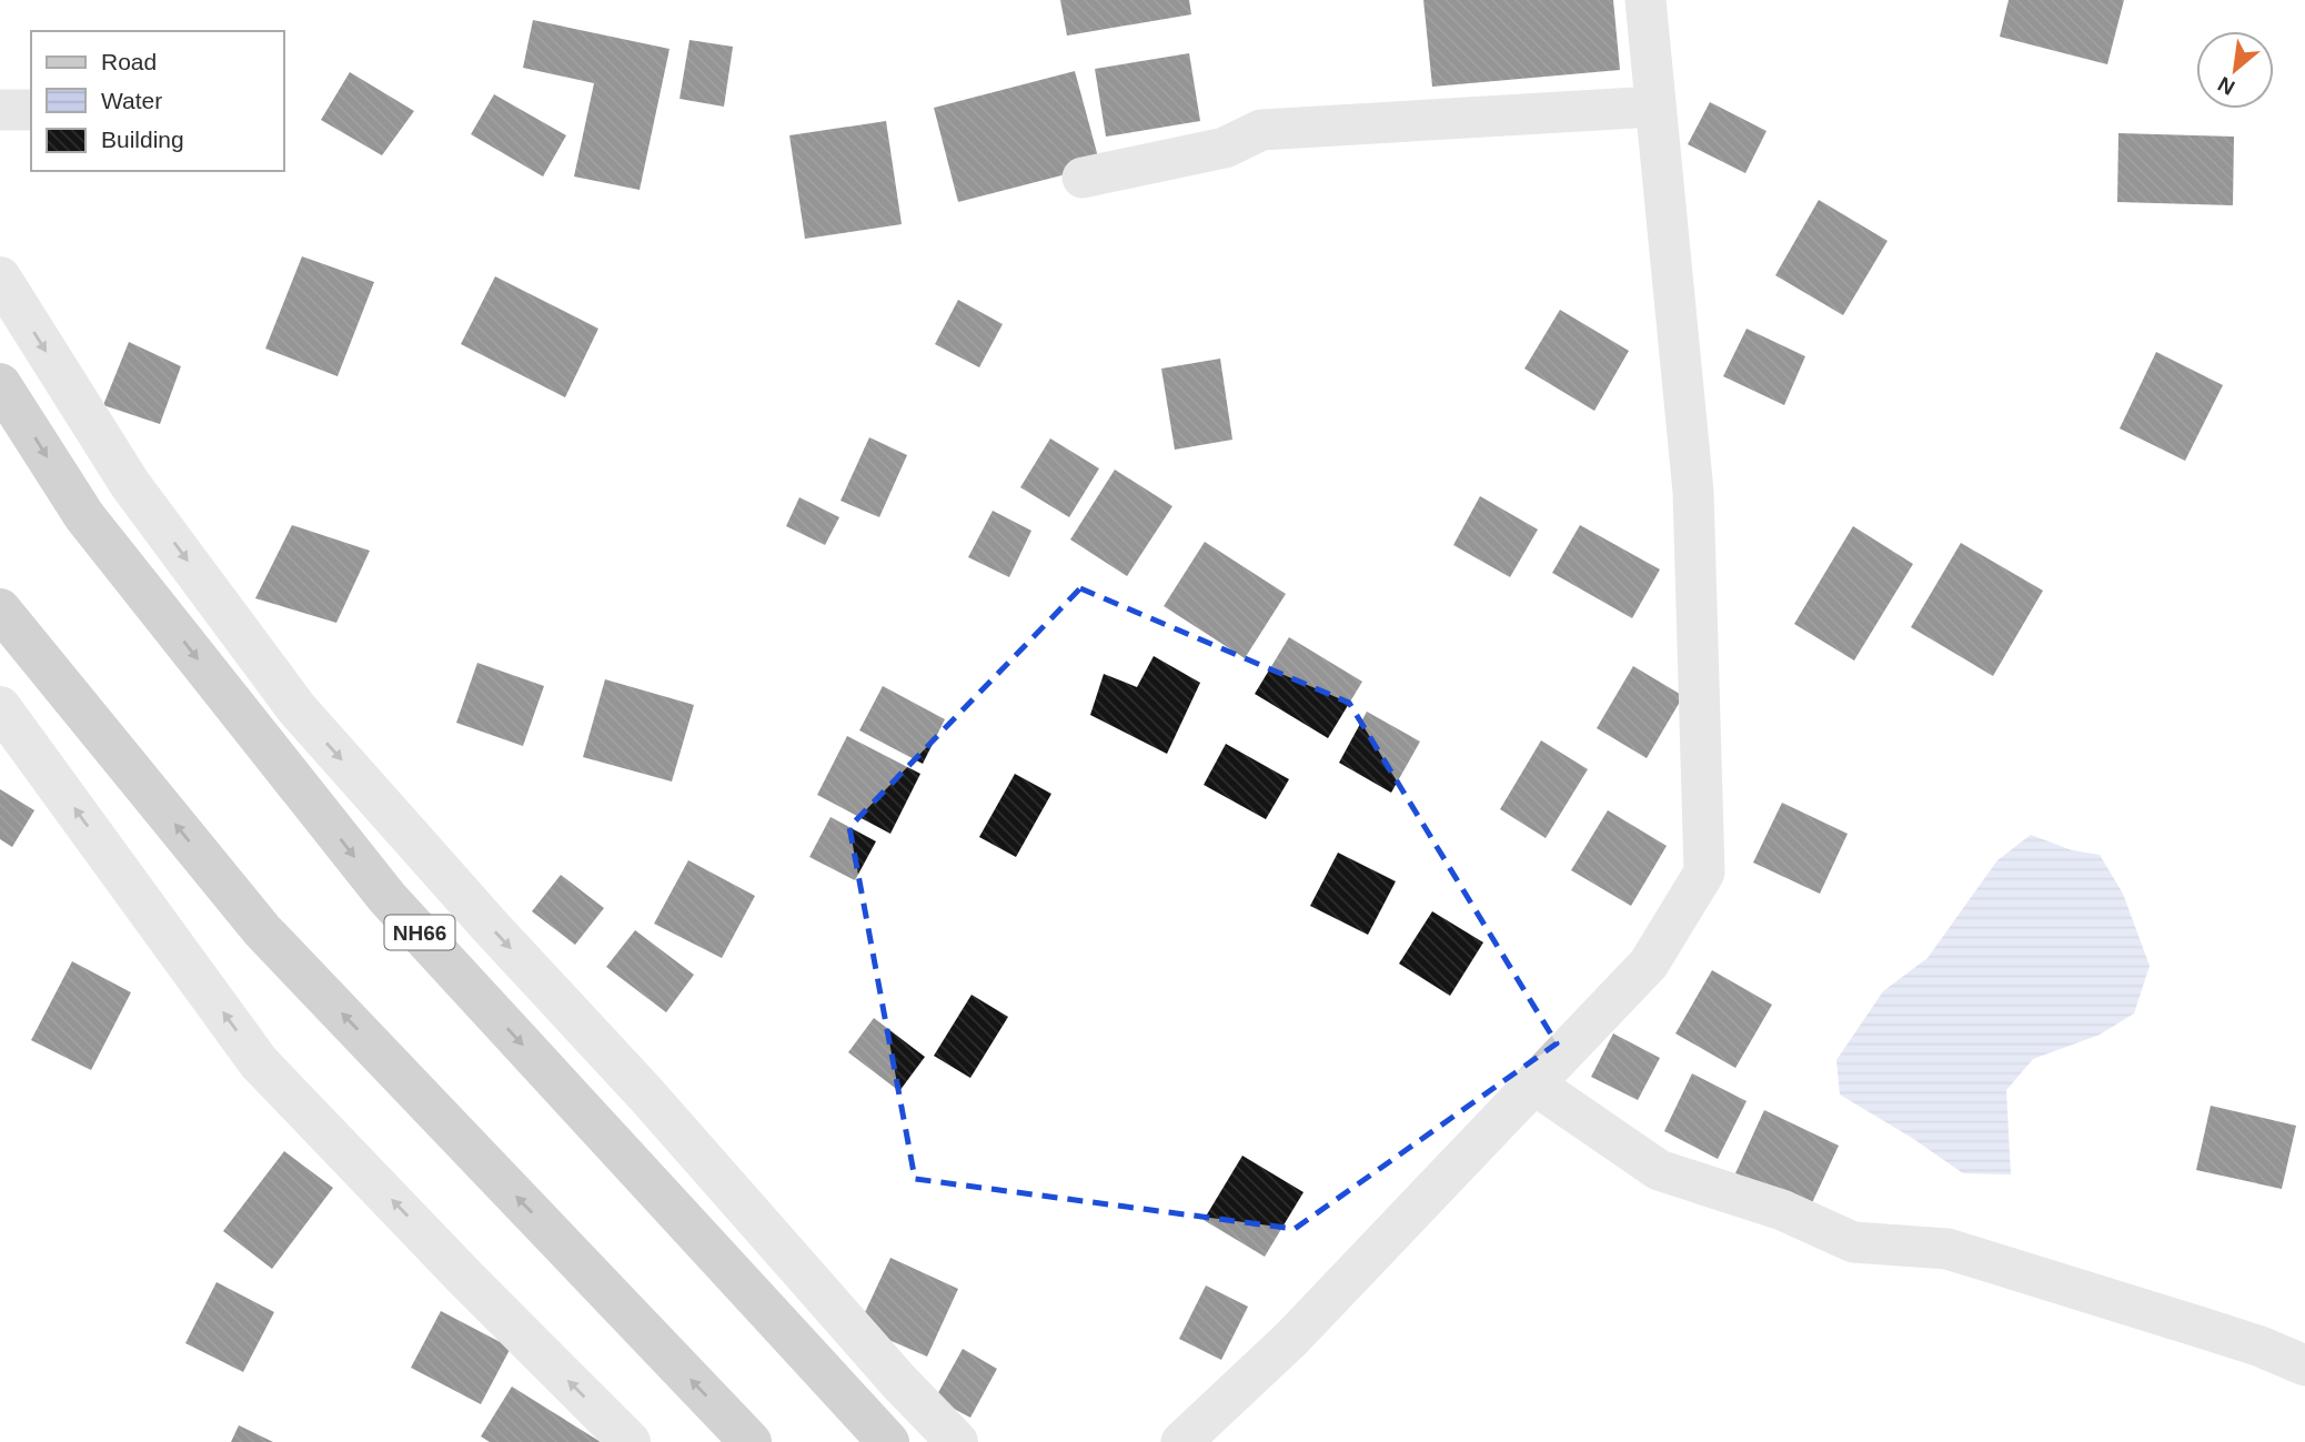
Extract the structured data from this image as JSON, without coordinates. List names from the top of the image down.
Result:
{
  "streets": {
    "highway": ["NH66"]
  },
  "legend": ["Road", "Water", "Building"],
  "north": "bottom left"
}
